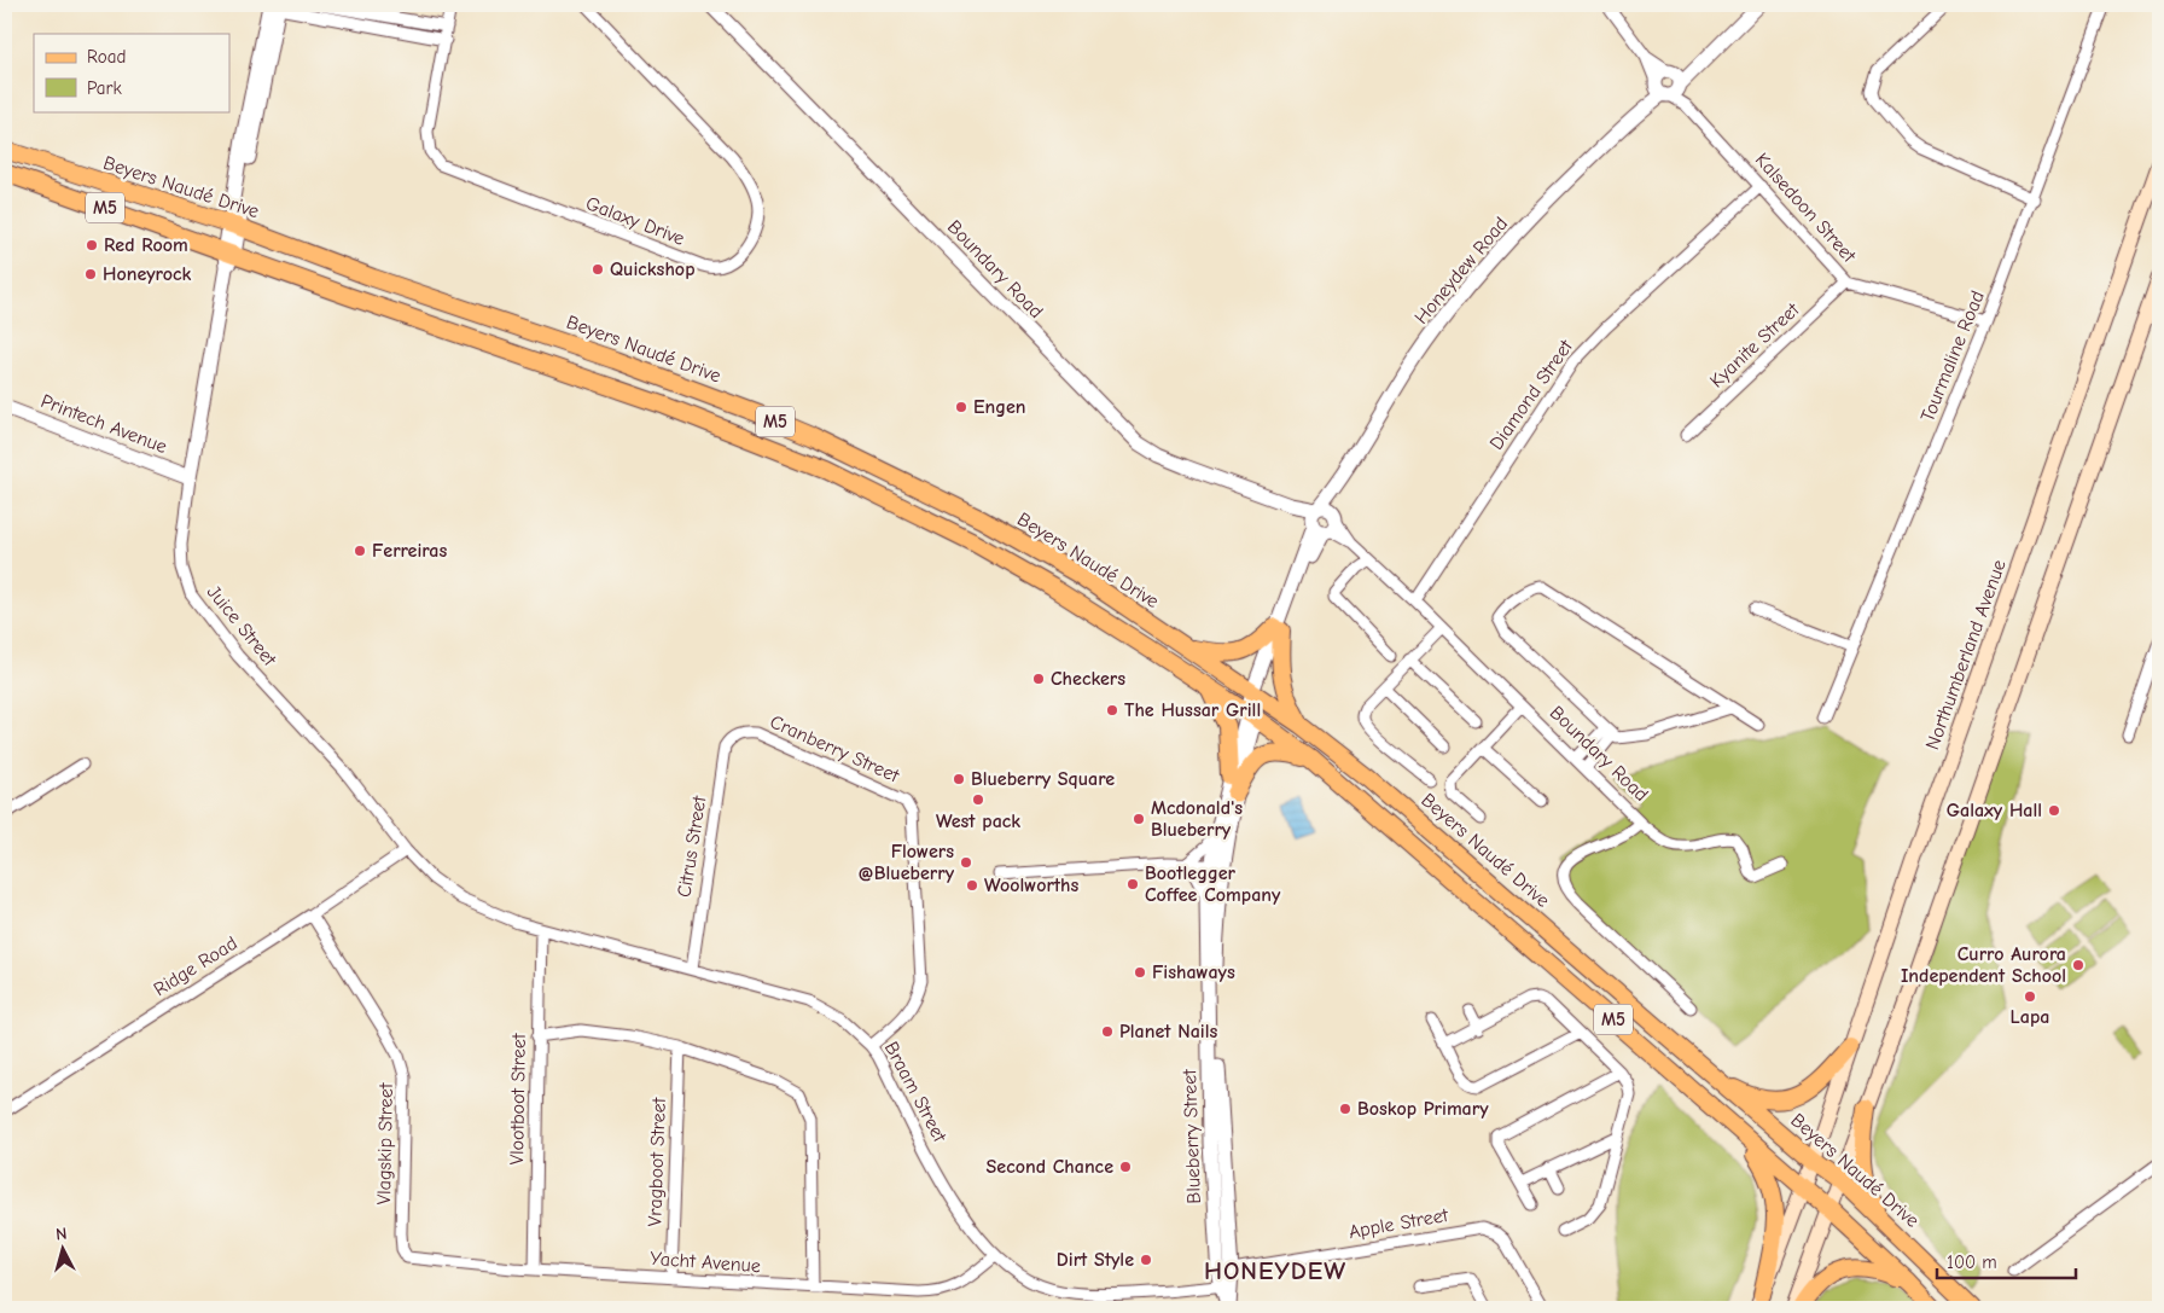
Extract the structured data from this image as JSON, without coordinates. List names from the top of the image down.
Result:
{
  "streets": {
    "main road": ["Beyers Naudé Drive", "M5", "Northumberland Avenue"],
    "street": [
      "Kalsedoon Street",
      "Galaxy Drive",
      "Boundary Road",
      "Honeydew Road",
      "Kyanite Street",
      "Tourmaline Road",
      "Diamond Street",
      "Printech Avenue",
      "Juice Street",
      "Cranberry Street",
      "Citrus Street",
      "Ridge Road",
      "Braam Street",
      "Vlootboot Street",
      "Blueberry Street",
      "Vlagskip Street",
      "Vragboot Street",
      "Apple Street",
      "Yacht Avenue"
    ]
  },
  "crossings": [
    ["Beyers Naudé Drive", "Honeydew Road"],
    ["Beyers Naudé Drive", "Juice Street"],
    ["Beyers Naudé Drive", "Northumberland Avenue"],
    ["M5", "Honeydew Road"],
    ["M5", "Juice Street"],
    ["M5", "Northumberland Avenue"],
    ["M5", "Blueberry Street"],
    ["Kalsedoon Street", "Honeydew Road"],
    ["Kalsedoon Street", "Kyanite Street"],
    ["Kalsedoon Street", "Tourmaline Road"],
    ["Kalsedoon Street", "Diamond Street"],
    ["Boundary Road", "Honeydew Road"],
    ["Boundary Road", "Diamond Street"],
    ["Honeydew Road", "Blueberry Street"],
    ["Printech Avenue", "Juice Street"],
    ["Juice Street", "Ridge Road"],
    ["Juice Street", "Braam Street"],
    ["Cranberry Street", "Citrus Street"],
    ["Cranberry Street", "Braam Street"],
    ["Citrus Street", "Braam Street"],
    ["Ridge Road", "Braam Street"],
    ["Ridge Road", "Vlagskip Street"],
    ["Braam Street", "Vlootboot Street"],
    ["Braam Street", "Blueberry Street"],
    ["Braam Street", "Apple Street"],
    ["Braam Street", "Yacht Avenue"],
    ["Vlootboot Street", "Yacht Avenue"],
    ["Blueberry Street", "Apple Street"],
    ["Vlagskip Street", "Yacht Avenue"],
    ["Vragboot Street", "Yacht Avenue"]
  ],
  "districts": ["HONEYDEW"],
  "places": [
    "Red Room",
    "Quickshop",
    "Honeyrock",
    "Engen",
    "Ferreiras",
    "Checkers",
    "The Hussar Grill",
    "Blueberry Square",
    "West pack",
    "Galaxy Hall",
    "Mcdonald's Blueberry",
    "Flowers @Blueberry",
    "Bootlegger Coffee Company",
    "Woolworths",
    "Curro Aurora Independent School",
    "Fishaways",
    "Lapa",
    "Planet Nails",
    "Boskop Primary",
    "Second Chance",
    "Dirt Style"
  ],
  "legend": ["Road", "Park"],
  "scale_bar": "100 m",
  "north": "top"
}
